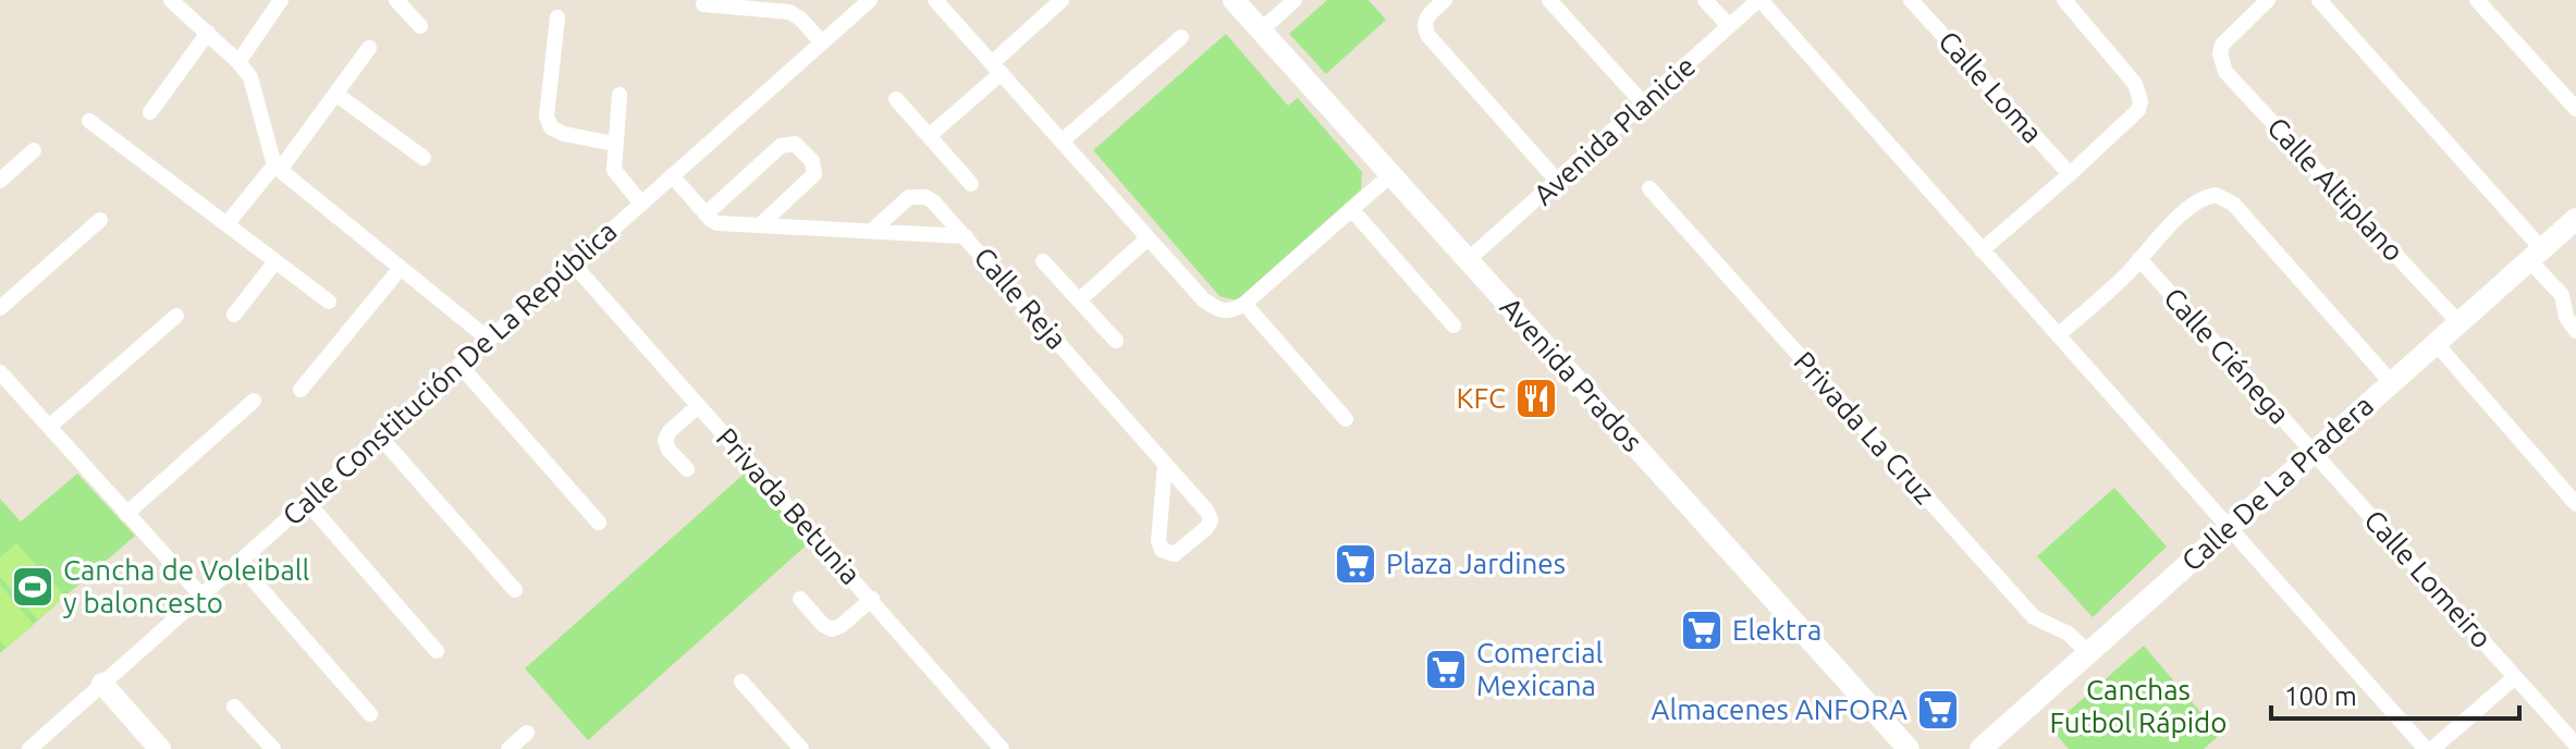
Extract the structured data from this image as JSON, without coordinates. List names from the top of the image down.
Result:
{
  "streets": {
    "main road": ["Avenida Prados", "Calle De La Pradera"],
    "street": [
      "Calle Loma",
      "Avenida Planicie",
      "Calle Altiplano",
      "Calle Reja",
      "Calle Ciénega",
      "Calle Constitución De La República",
      "Privada La Cruz",
      "Privada Betunia",
      "Calle Lomeiro"
    ]
  },
  "crossings": [
    ["Avenida Planicie", "Avenida Prados"],
    ["Calle Altiplano", "Calle De La Pradera"],
    ["Calle Ciénega", "Calle De La Pradera"],
    ["Calle Ciénega", "Calle Lomeiro"],
    ["Calle Constitución De La República", "Privada Betunia"],
    ["Privada La Cruz", "Calle De La Pradera"],
    ["Calle De La Pradera", "Calle Lomeiro"]
  ],
  "parks": ["Canchas Futbol Rápido"],
  "places": {
    "restaurant": ["KFC"],
    "supermarket": [
      "Plaza Jardines",
      "Elektra",
      "Comercial Mexicana",
      "Almacenes ANFORA"
    ],
    "sports": ["Cancha de Voleiball y baloncesto"]
  },
  "scale_bar": "100 m"
}
